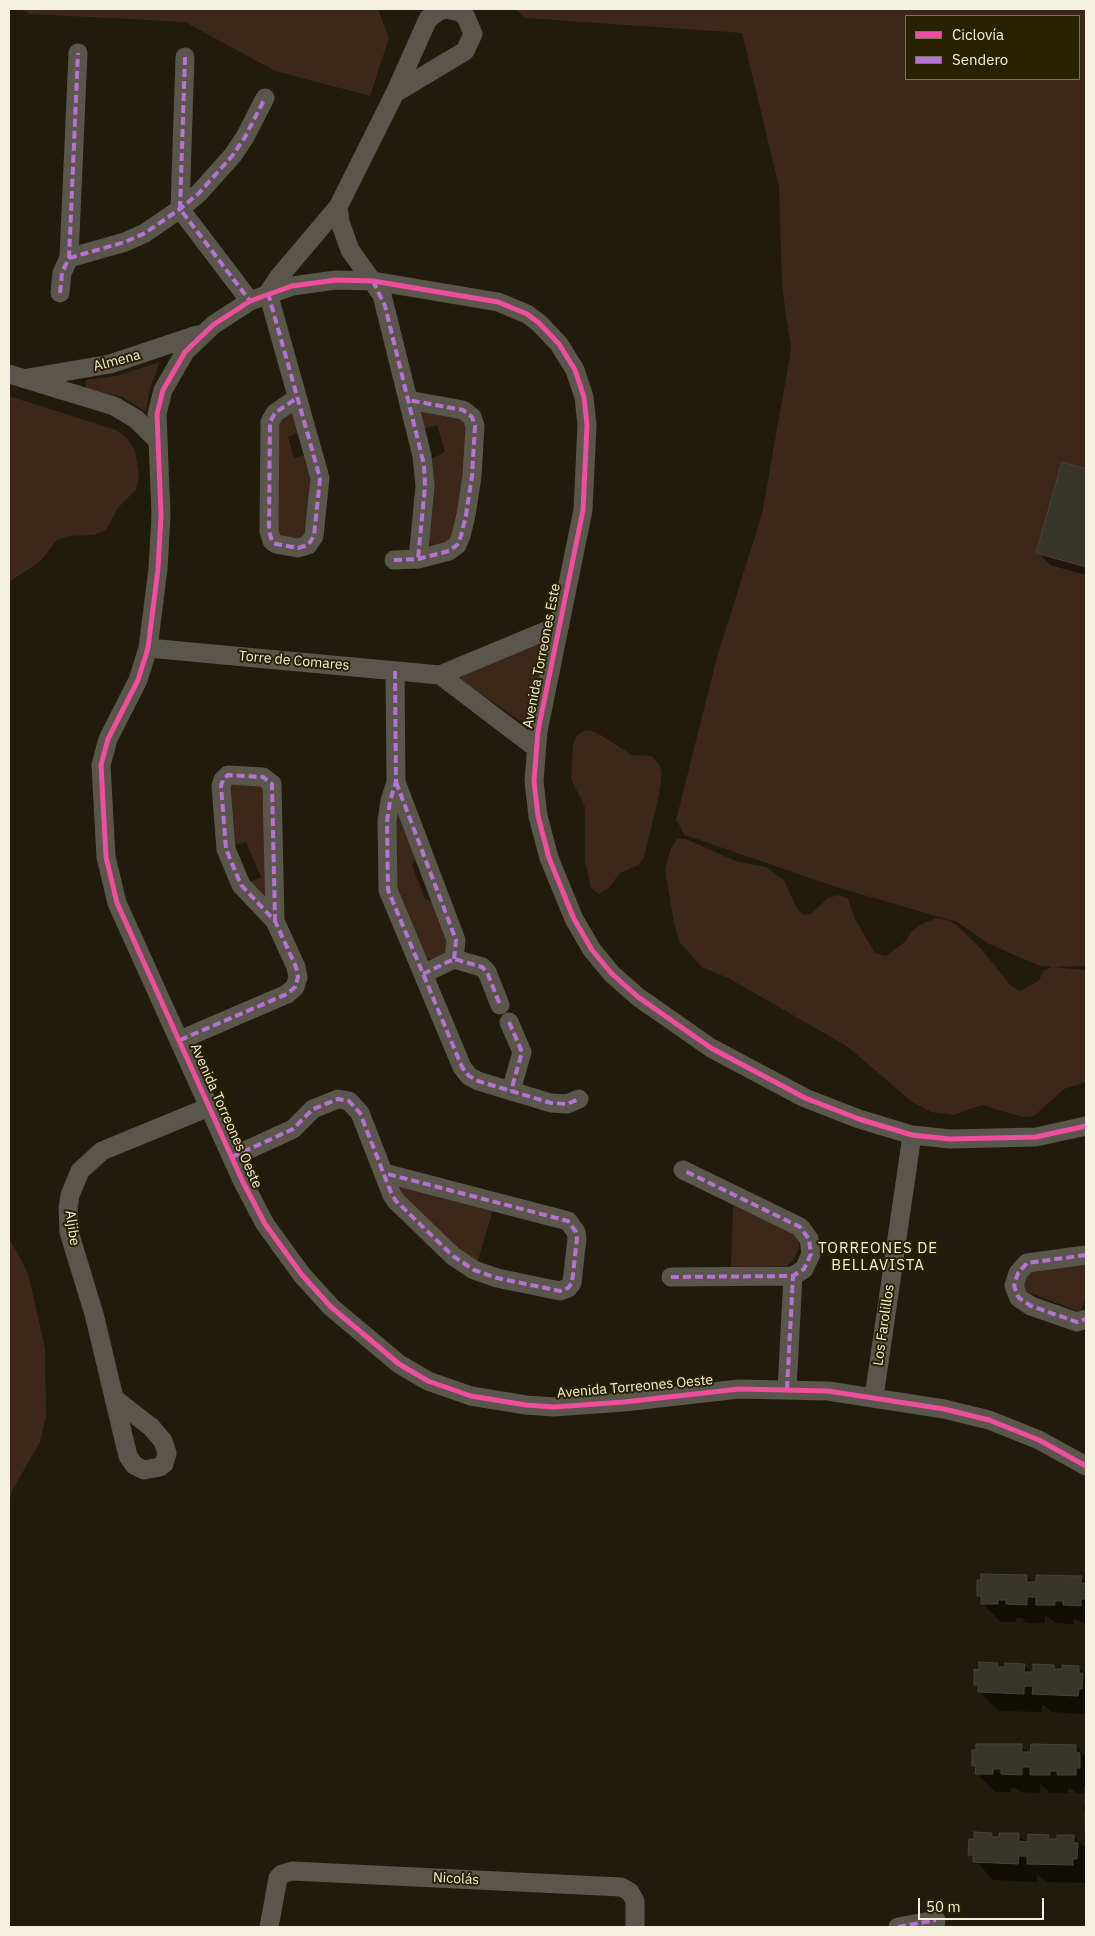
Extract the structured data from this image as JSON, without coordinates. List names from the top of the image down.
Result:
{
  "streets": {
    "street": [
      "Almena",
      "Avenida Torreones Este",
      "Torre de Comares",
      "Avenida Torreones Oeste",
      "Aljibe",
      "Los Farolillos",
      "Nicolás"
    ]
  },
  "crossings": [
    ["Almena", "Avenida Torreones Oeste"],
    ["Avenida Torreones Este", "Torre de Comares"],
    ["Avenida Torreones Este", "Avenida Torreones Oeste"],
    ["Avenida Torreones Este", "Los Farolillos"],
    ["Torre de Comares", "Avenida Torreones Oeste"],
    ["Avenida Torreones Oeste", "Aljibe"],
    ["Avenida Torreones Oeste", "Los Farolillos"]
  ],
  "districts": ["TORREONES DE BELLAVISTA"],
  "legend": ["Ciclovía", "Sendero"],
  "scale_bar": "50 m"
}
